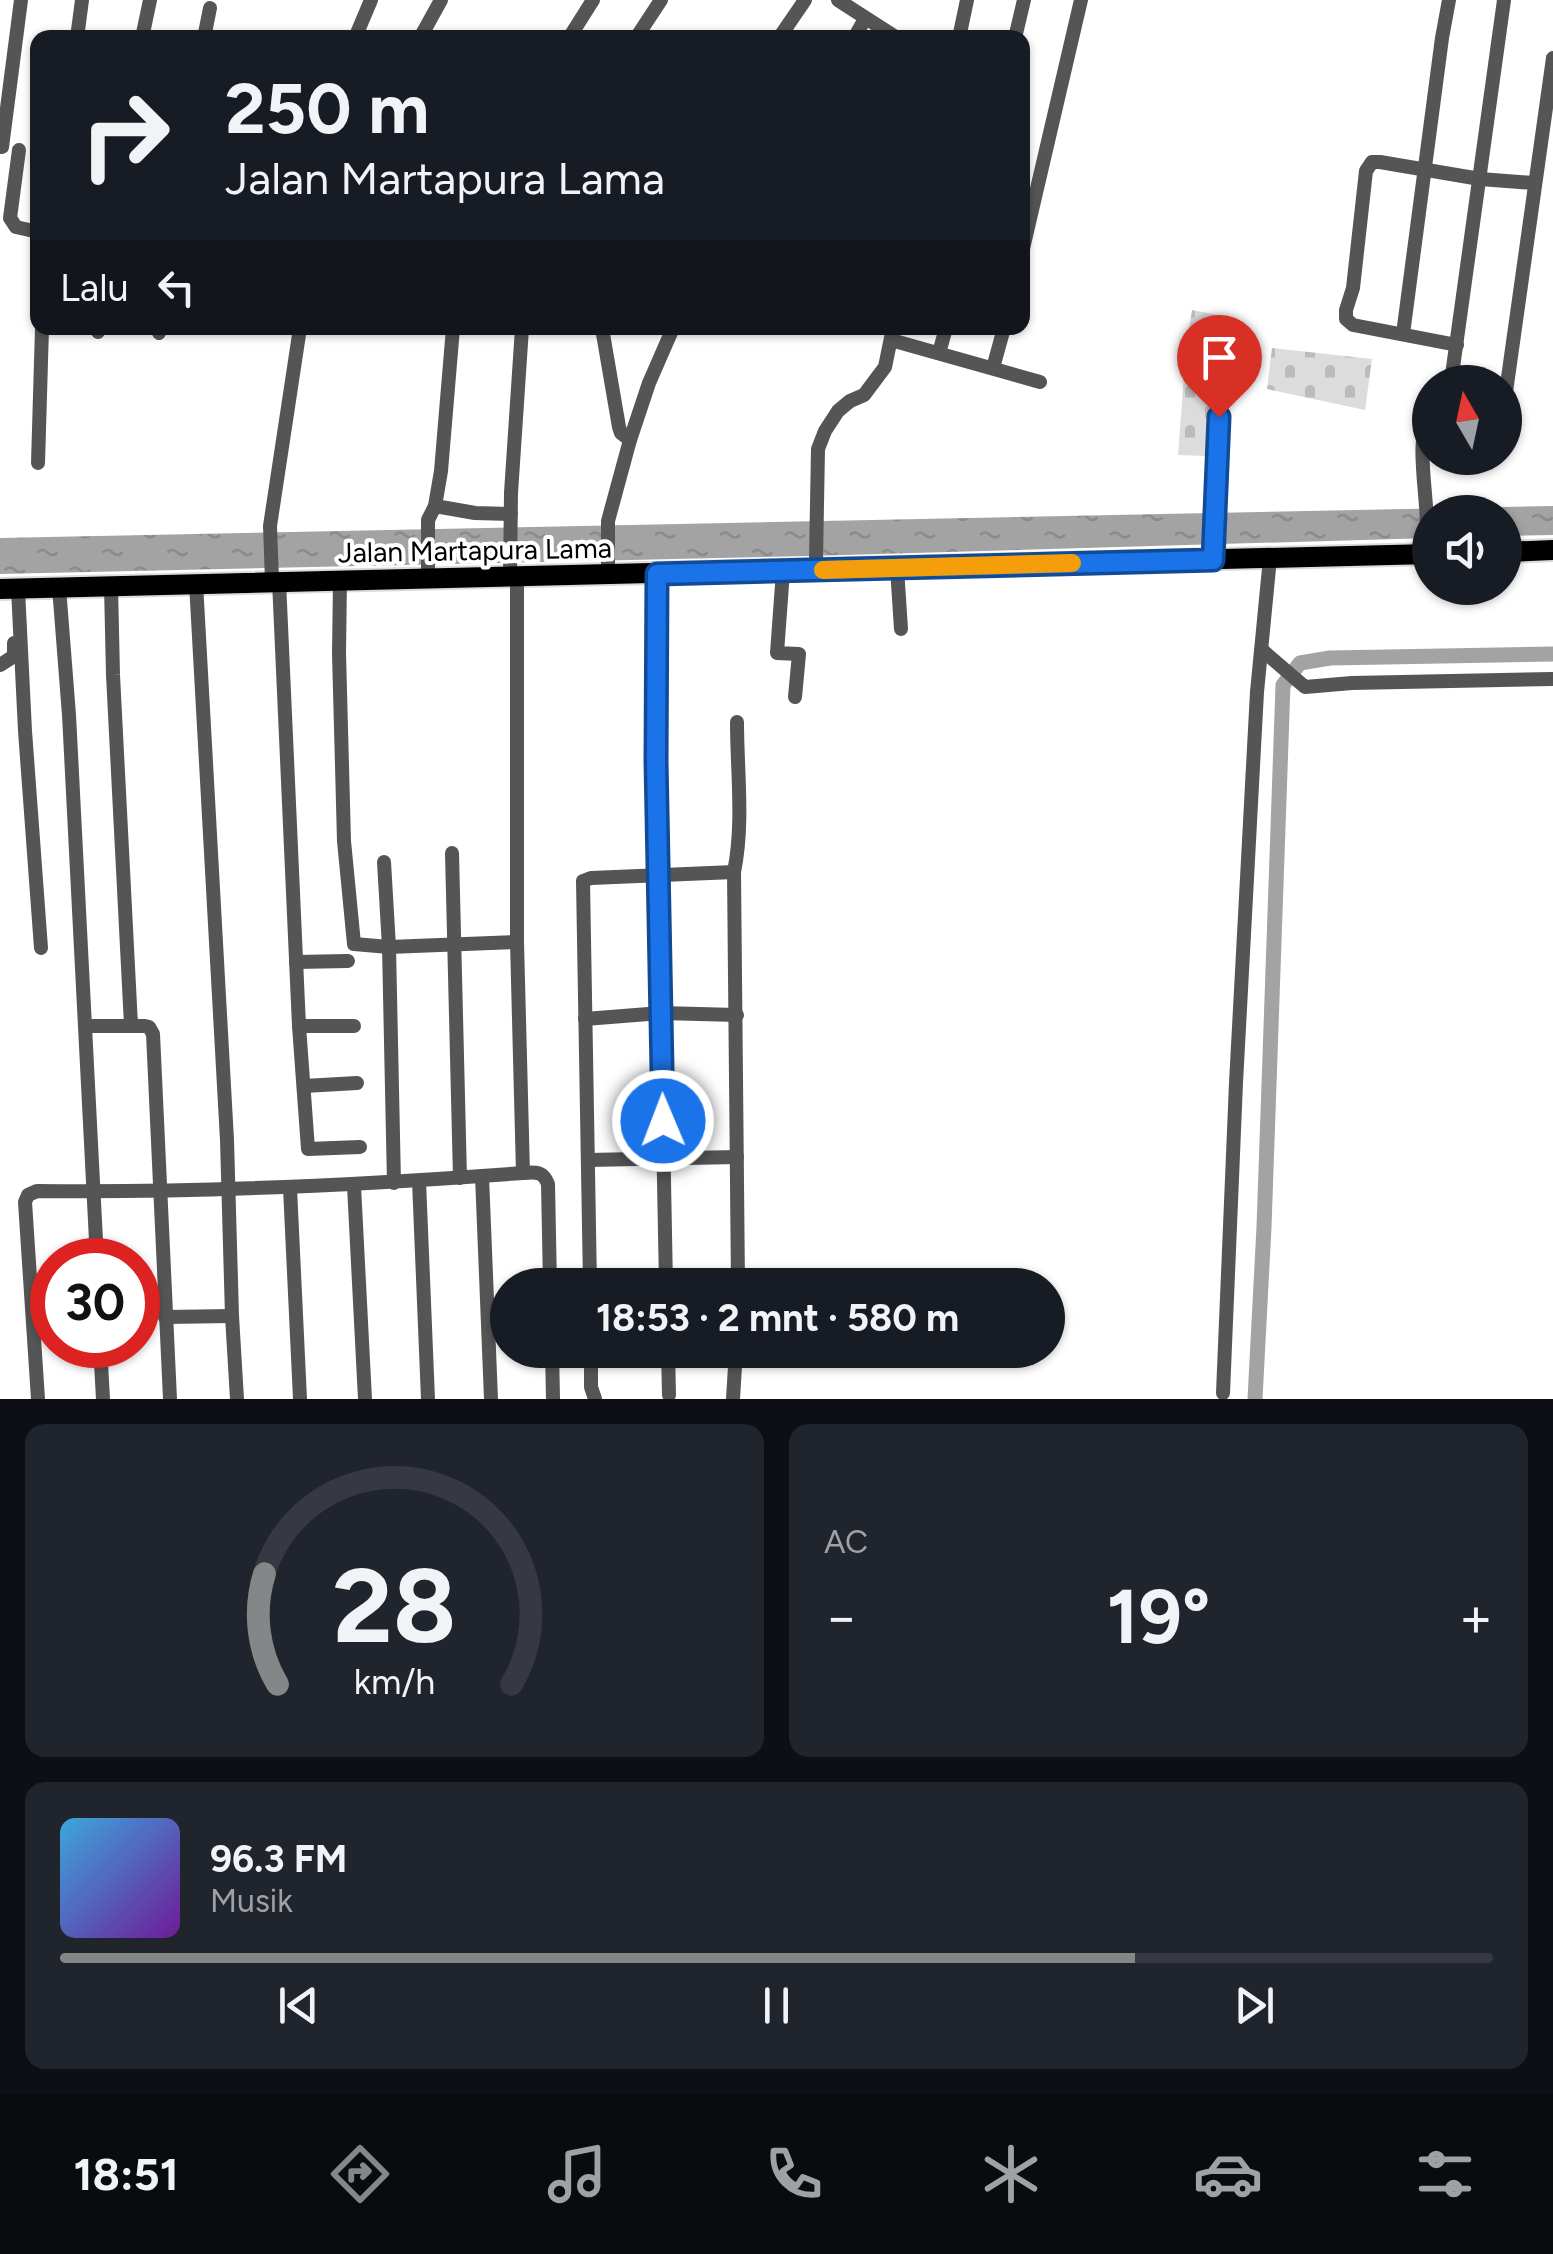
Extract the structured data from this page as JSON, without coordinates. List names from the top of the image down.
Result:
{
  "streets": {
    "main road": ["Jalan Martapura Lama"]
  },
  "north": "top",
  "page": {
    "turn": ["250 m", "Jalan Martapura Lama"],
    "then": "Lalu",
    "limit": "30",
    "trip": "18:53 · 2 mnt · 580 m",
    "tile": "AC",
    "heat": ["−", "19°", "+"],
    "song": ["96.3 FM", "Musik"],
    "tabs": "18:51",
    "gauge": ["28", "km/h"]
  }
}
